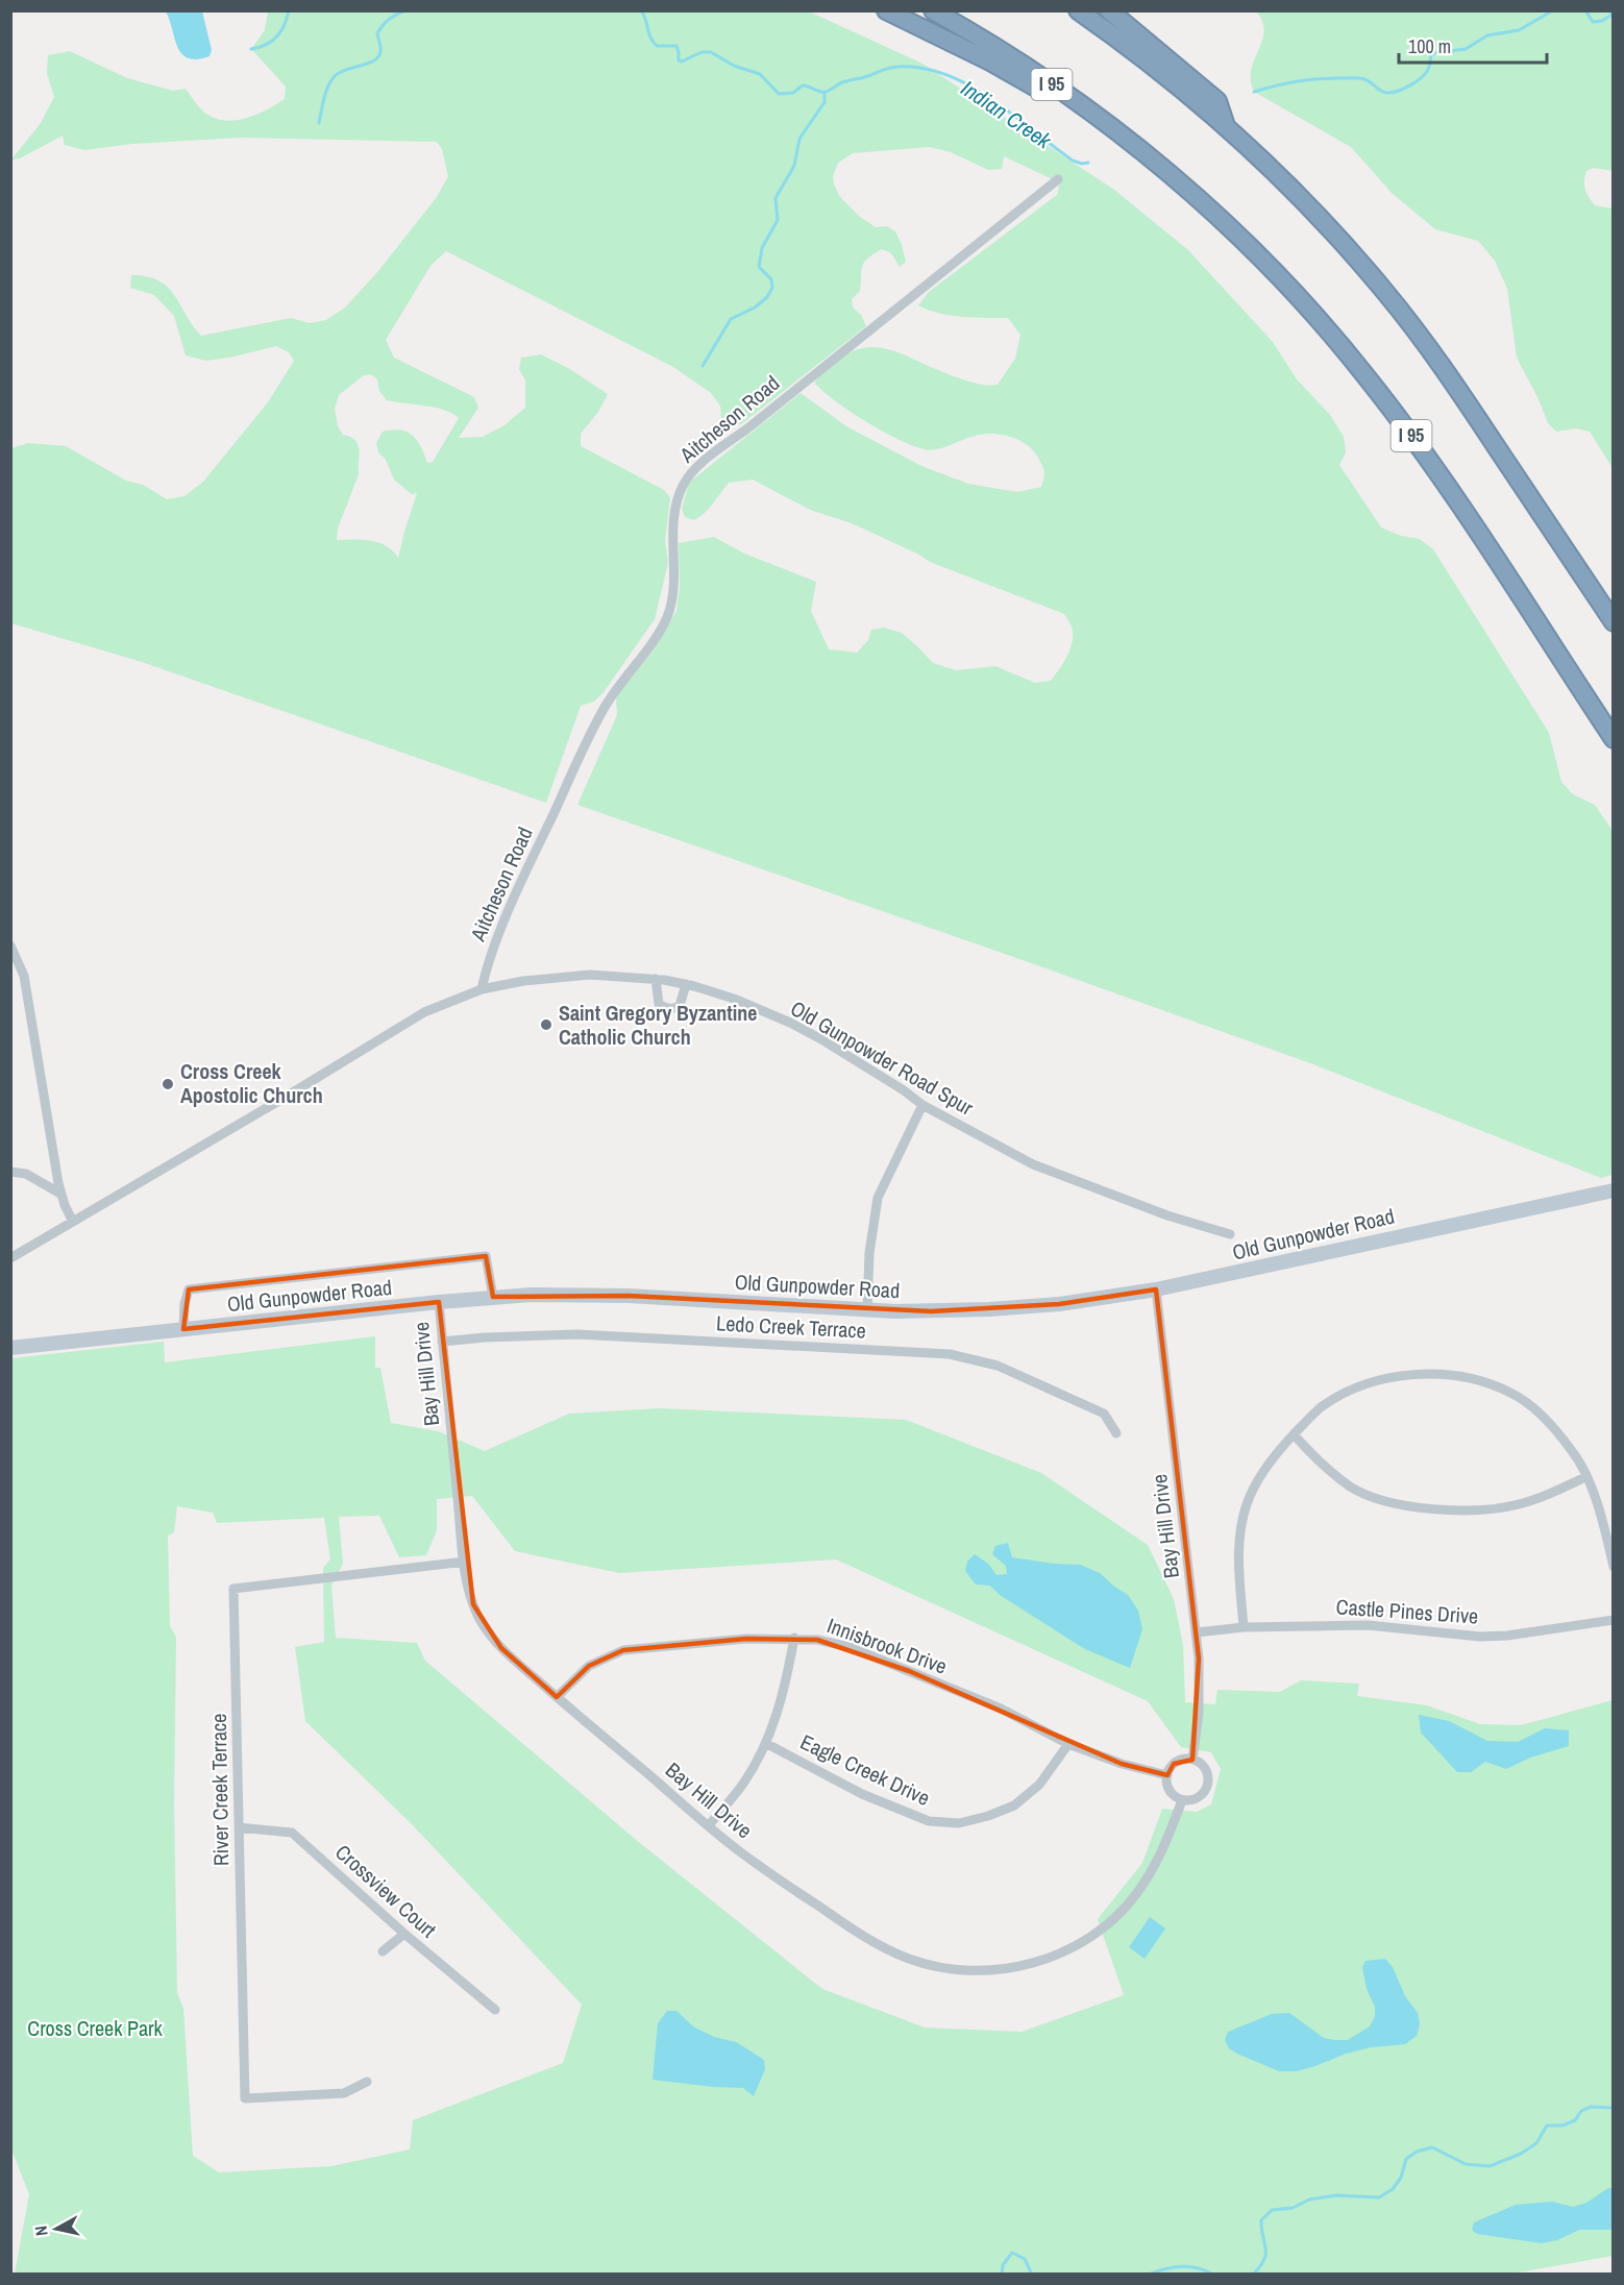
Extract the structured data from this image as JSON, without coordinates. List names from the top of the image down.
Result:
{
  "streets": {
    "highway": ["I 95"],
    "main road": ["Old Gunpowder Road"],
    "street": [
      "Aitcheson Road",
      "Old Gunpowder Road Spur",
      "Ledo Creek Terrace",
      "Bay Hill Drive",
      "Castle Pines Drive",
      "Innisbrook Drive",
      "Eagle Creek Drive",
      "River Creek Terrace",
      "Crossview Court"
    ]
  },
  "crossings": [
    ["Aitcheson Road", "Old Gunpowder Road Spur"],
    ["Old Gunpowder Road", "Bay Hill Drive"],
    ["Ledo Creek Terrace", "Bay Hill Drive"],
    ["Bay Hill Drive", "Castle Pines Drive"],
    ["Bay Hill Drive", "Innisbrook Drive"],
    ["Bay Hill Drive", "River Creek Terrace"],
    ["Innisbrook Drive", "Eagle Creek Drive"],
    ["River Creek Terrace", "Crossview Court"]
  ],
  "water": ["Indian Creek"],
  "parks": ["Cross Creek Park"],
  "places": ["Saint Gregory Byzantine Catholic Church", "Cross Creek Apostolic Church"],
  "scale_bar": "100 m",
  "north": "left"
}
